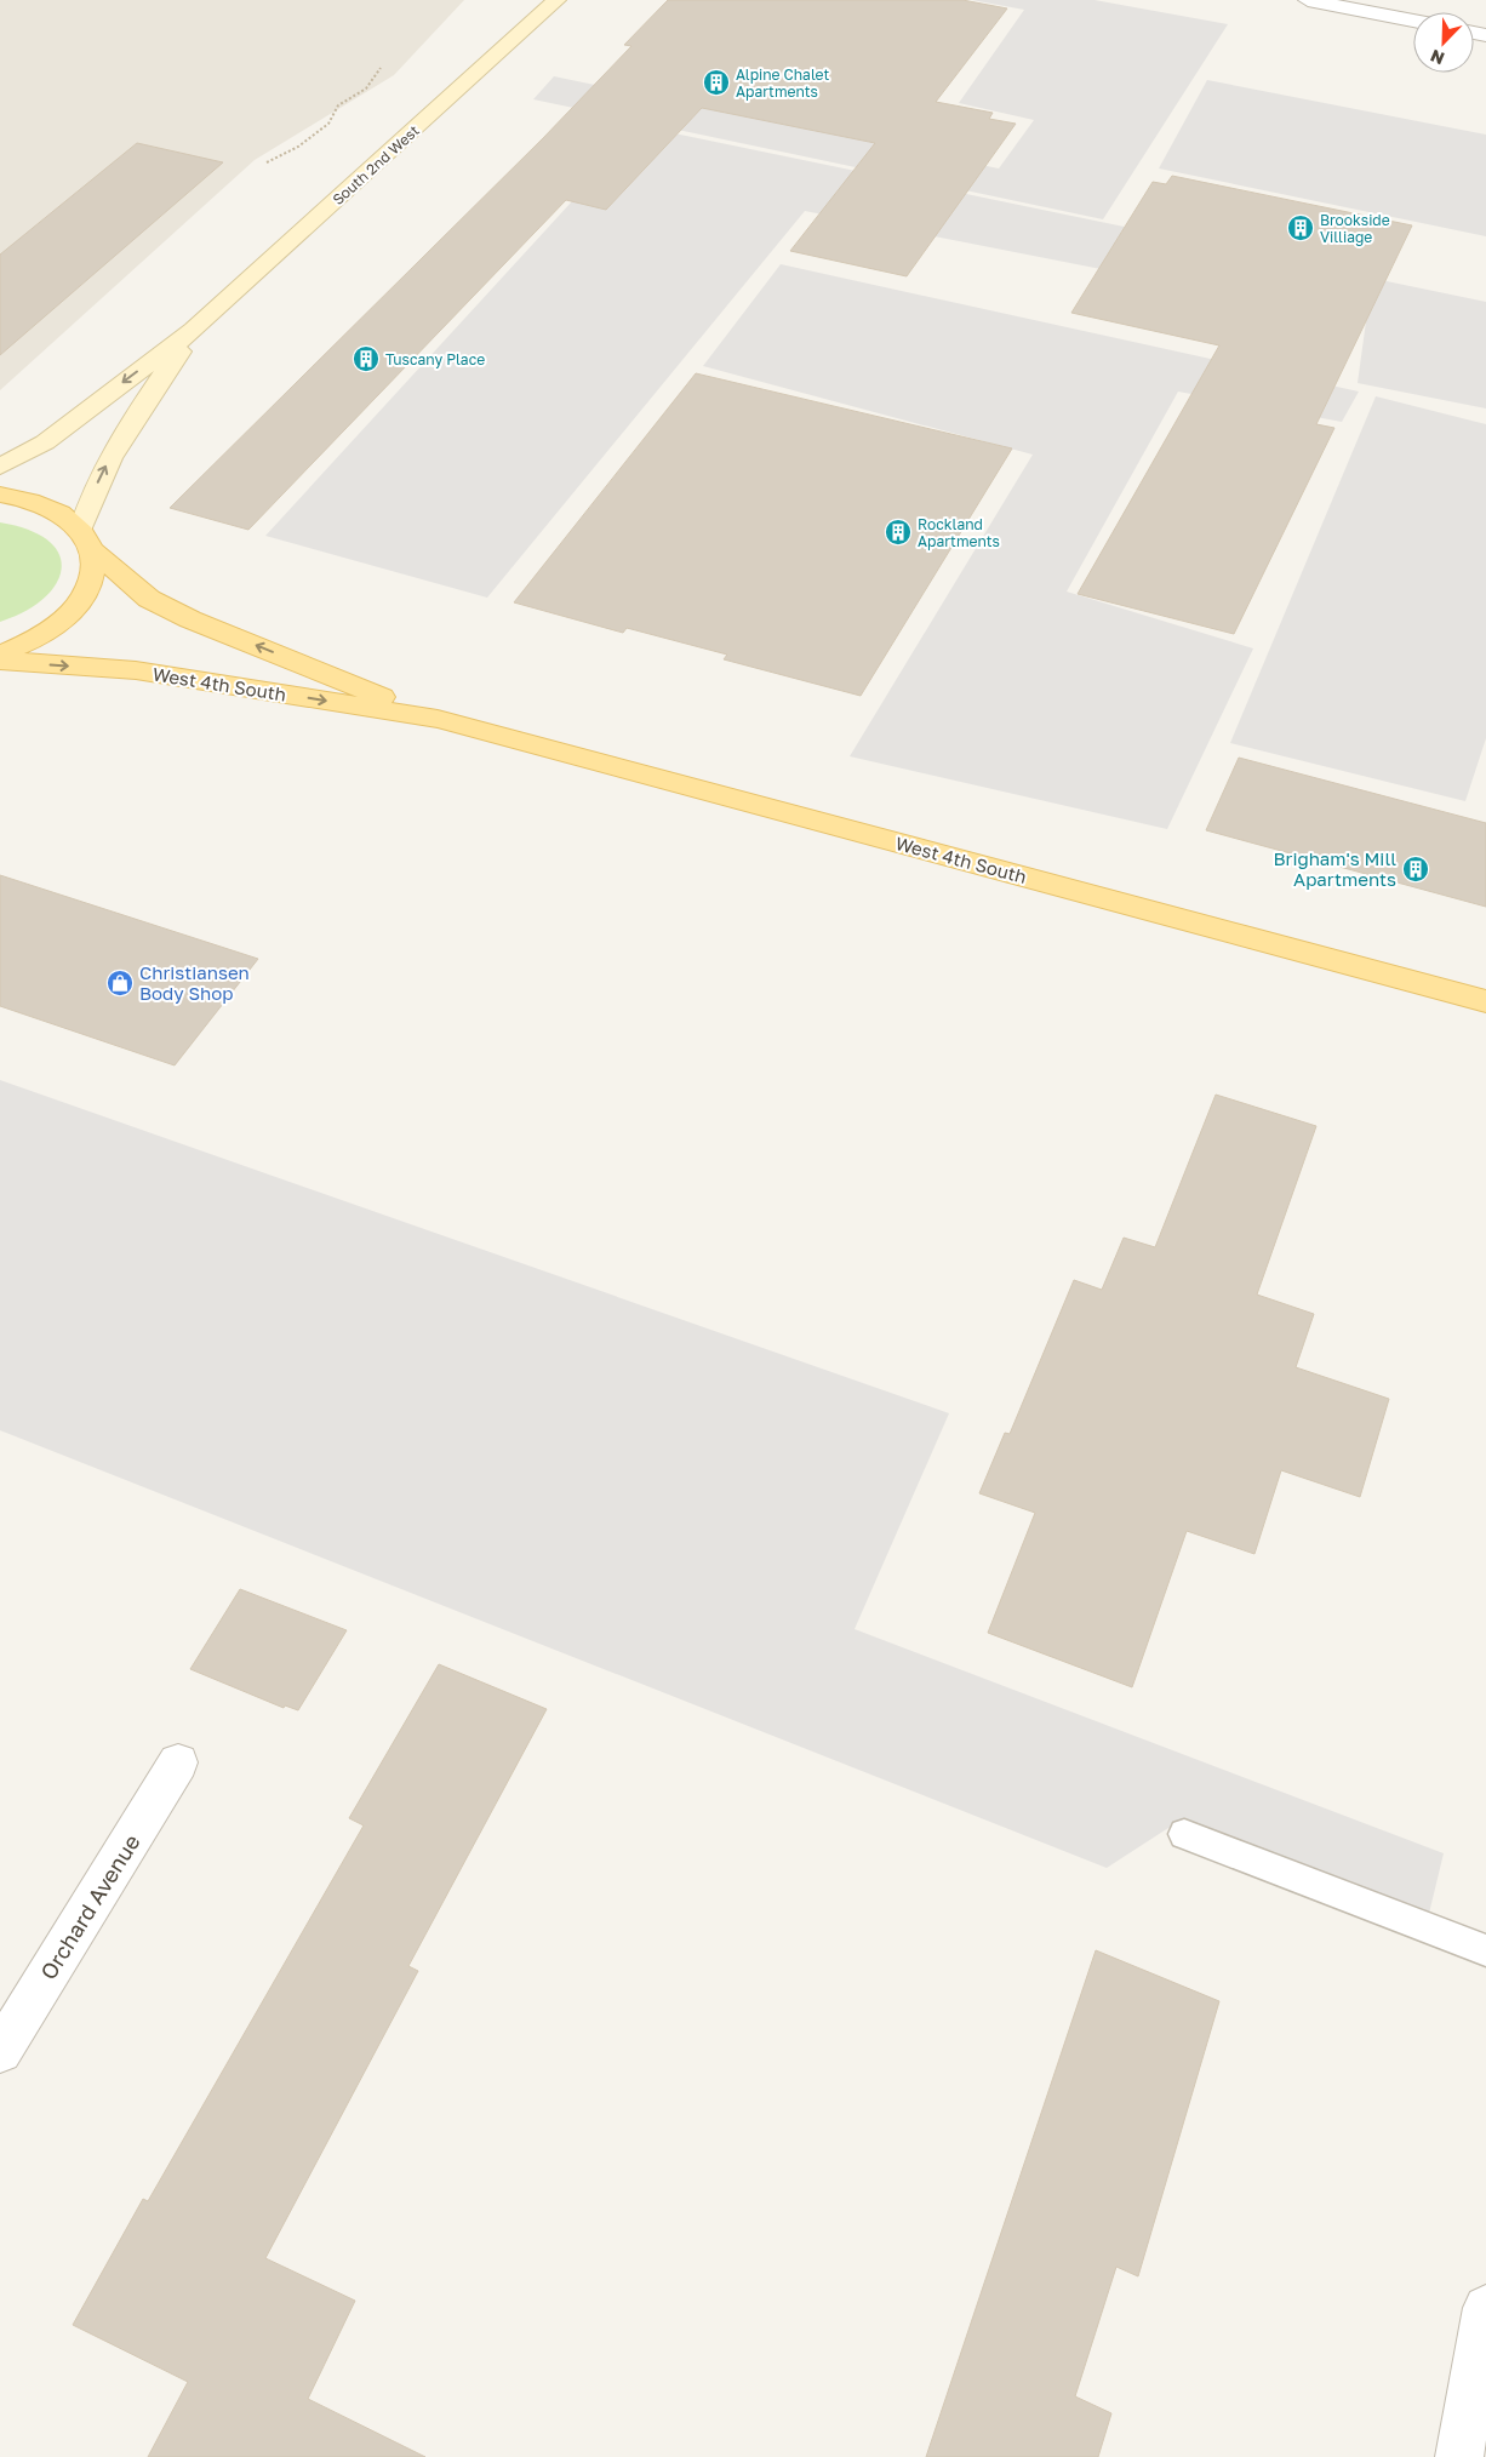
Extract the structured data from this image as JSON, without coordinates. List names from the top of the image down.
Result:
{
  "streets": {
    "main road": ["South 2nd West", "West 4th South"],
    "street": ["Orchard Avenue"]
  },
  "crossings": [
    ["South 2nd West", "West 4th South"]
  ],
  "places": {
    "building": [
      "Alpine Chalet Apartments",
      "Brookside Villiage",
      "Tuscany Place",
      "Rockland Apartments",
      "Brigham's Mill Apartments"
    ],
    "shop": ["Christiansen Body Shop"]
  },
  "north": "bottom left"
}
